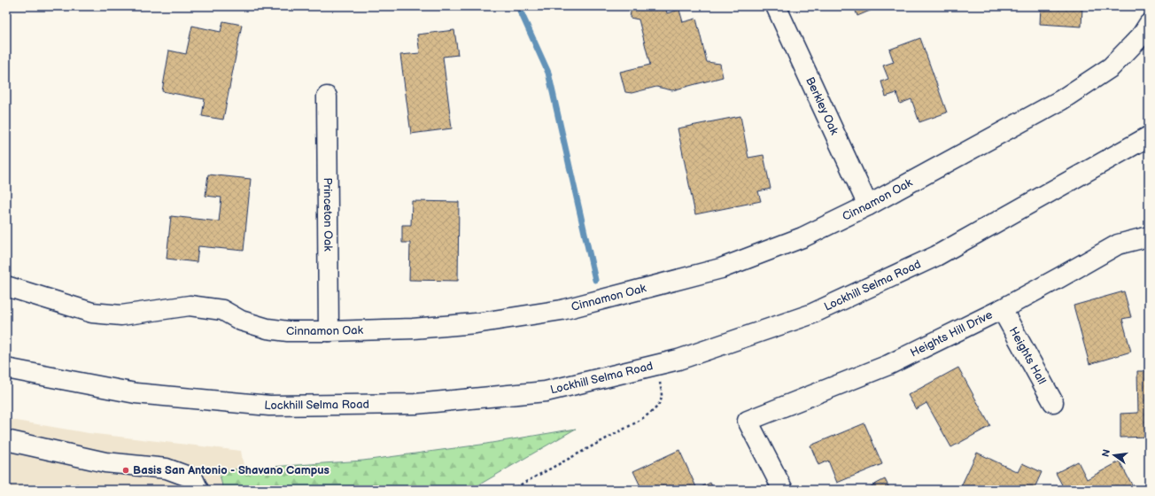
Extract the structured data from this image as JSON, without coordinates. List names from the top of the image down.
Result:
{
  "streets": {
    "street": [
      "Berkley Oak",
      "Cinnamon Oak",
      "Princeton Oak",
      "Lockhill Selma Road",
      "Heights Hill Drive",
      "Heights Hall"
    ]
  },
  "crossings": [
    ["Berkley Oak", "Cinnamon Oak"],
    ["Cinnamon Oak", "Princeton Oak"],
    ["Heights Hill Drive", "Heights Hall"]
  ],
  "places": ["Basis San Antonio - Shavano Campus"],
  "north": "left"
}
